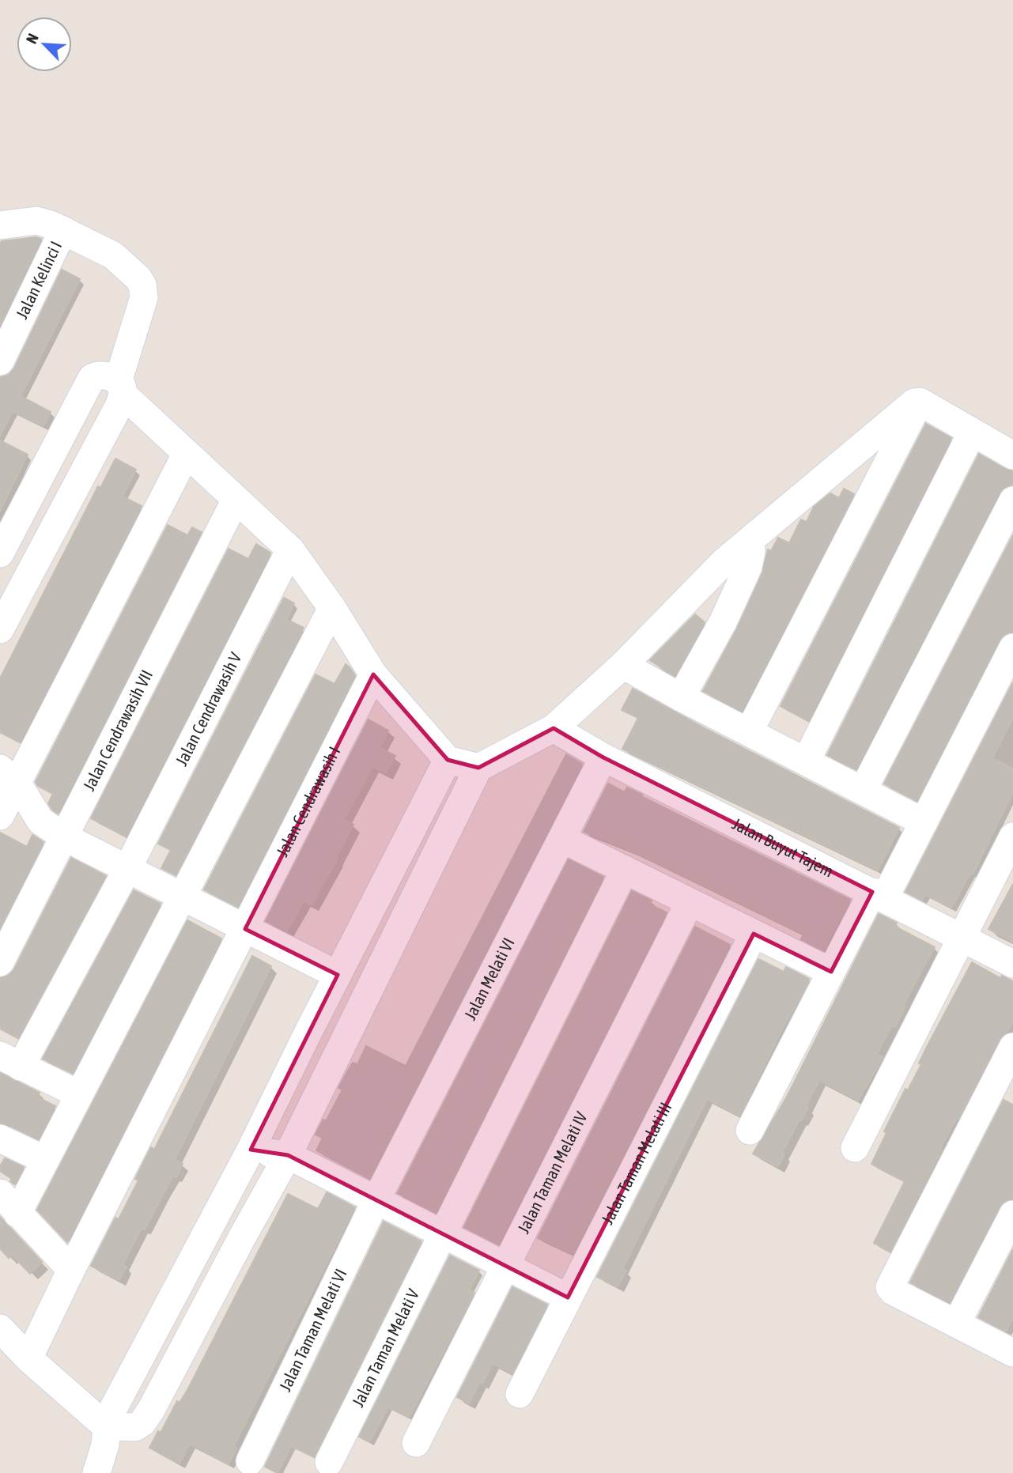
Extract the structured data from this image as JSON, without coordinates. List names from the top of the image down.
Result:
{
  "streets": {
    "street": [
      "Jalan Kelinci I",
      "Jalan Cendrawasih V",
      "Jalan Cendrawasih VII",
      "Jalan Cendrawasih I",
      "Jalan Buyut Tajem",
      "Jalan Melati VI",
      "Jalan Taman Melati III",
      "Jalan Taman Melati IV",
      "Jalan Taman Melati VI",
      "Jalan Taman Melati V"
    ]
  },
  "crossings": [
    ["Jalan Buyut Tajem", "Jalan Melati VI"],
    ["Jalan Melati VI", "Jalan Taman Melati VI"]
  ],
  "north": "top left"
}
